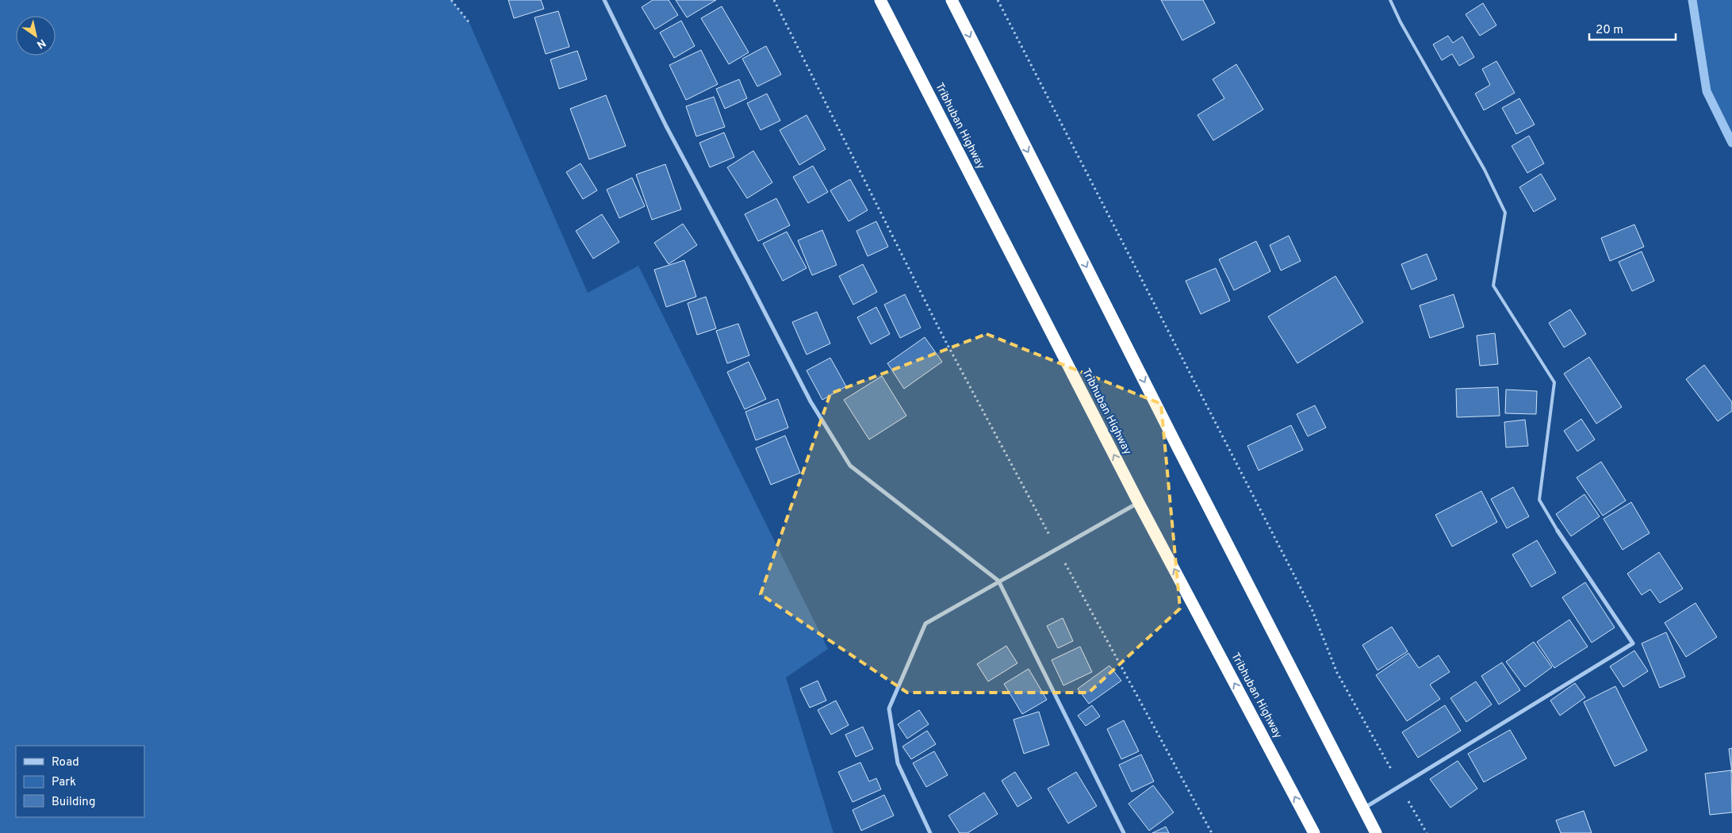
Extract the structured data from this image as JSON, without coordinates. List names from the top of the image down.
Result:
{
  "streets": {
    "highway": ["Tribhuban Highway"]
  },
  "legend": ["Road", "Park", "Building"],
  "scale_bar": "20 m",
  "north": "bottom right"
}
